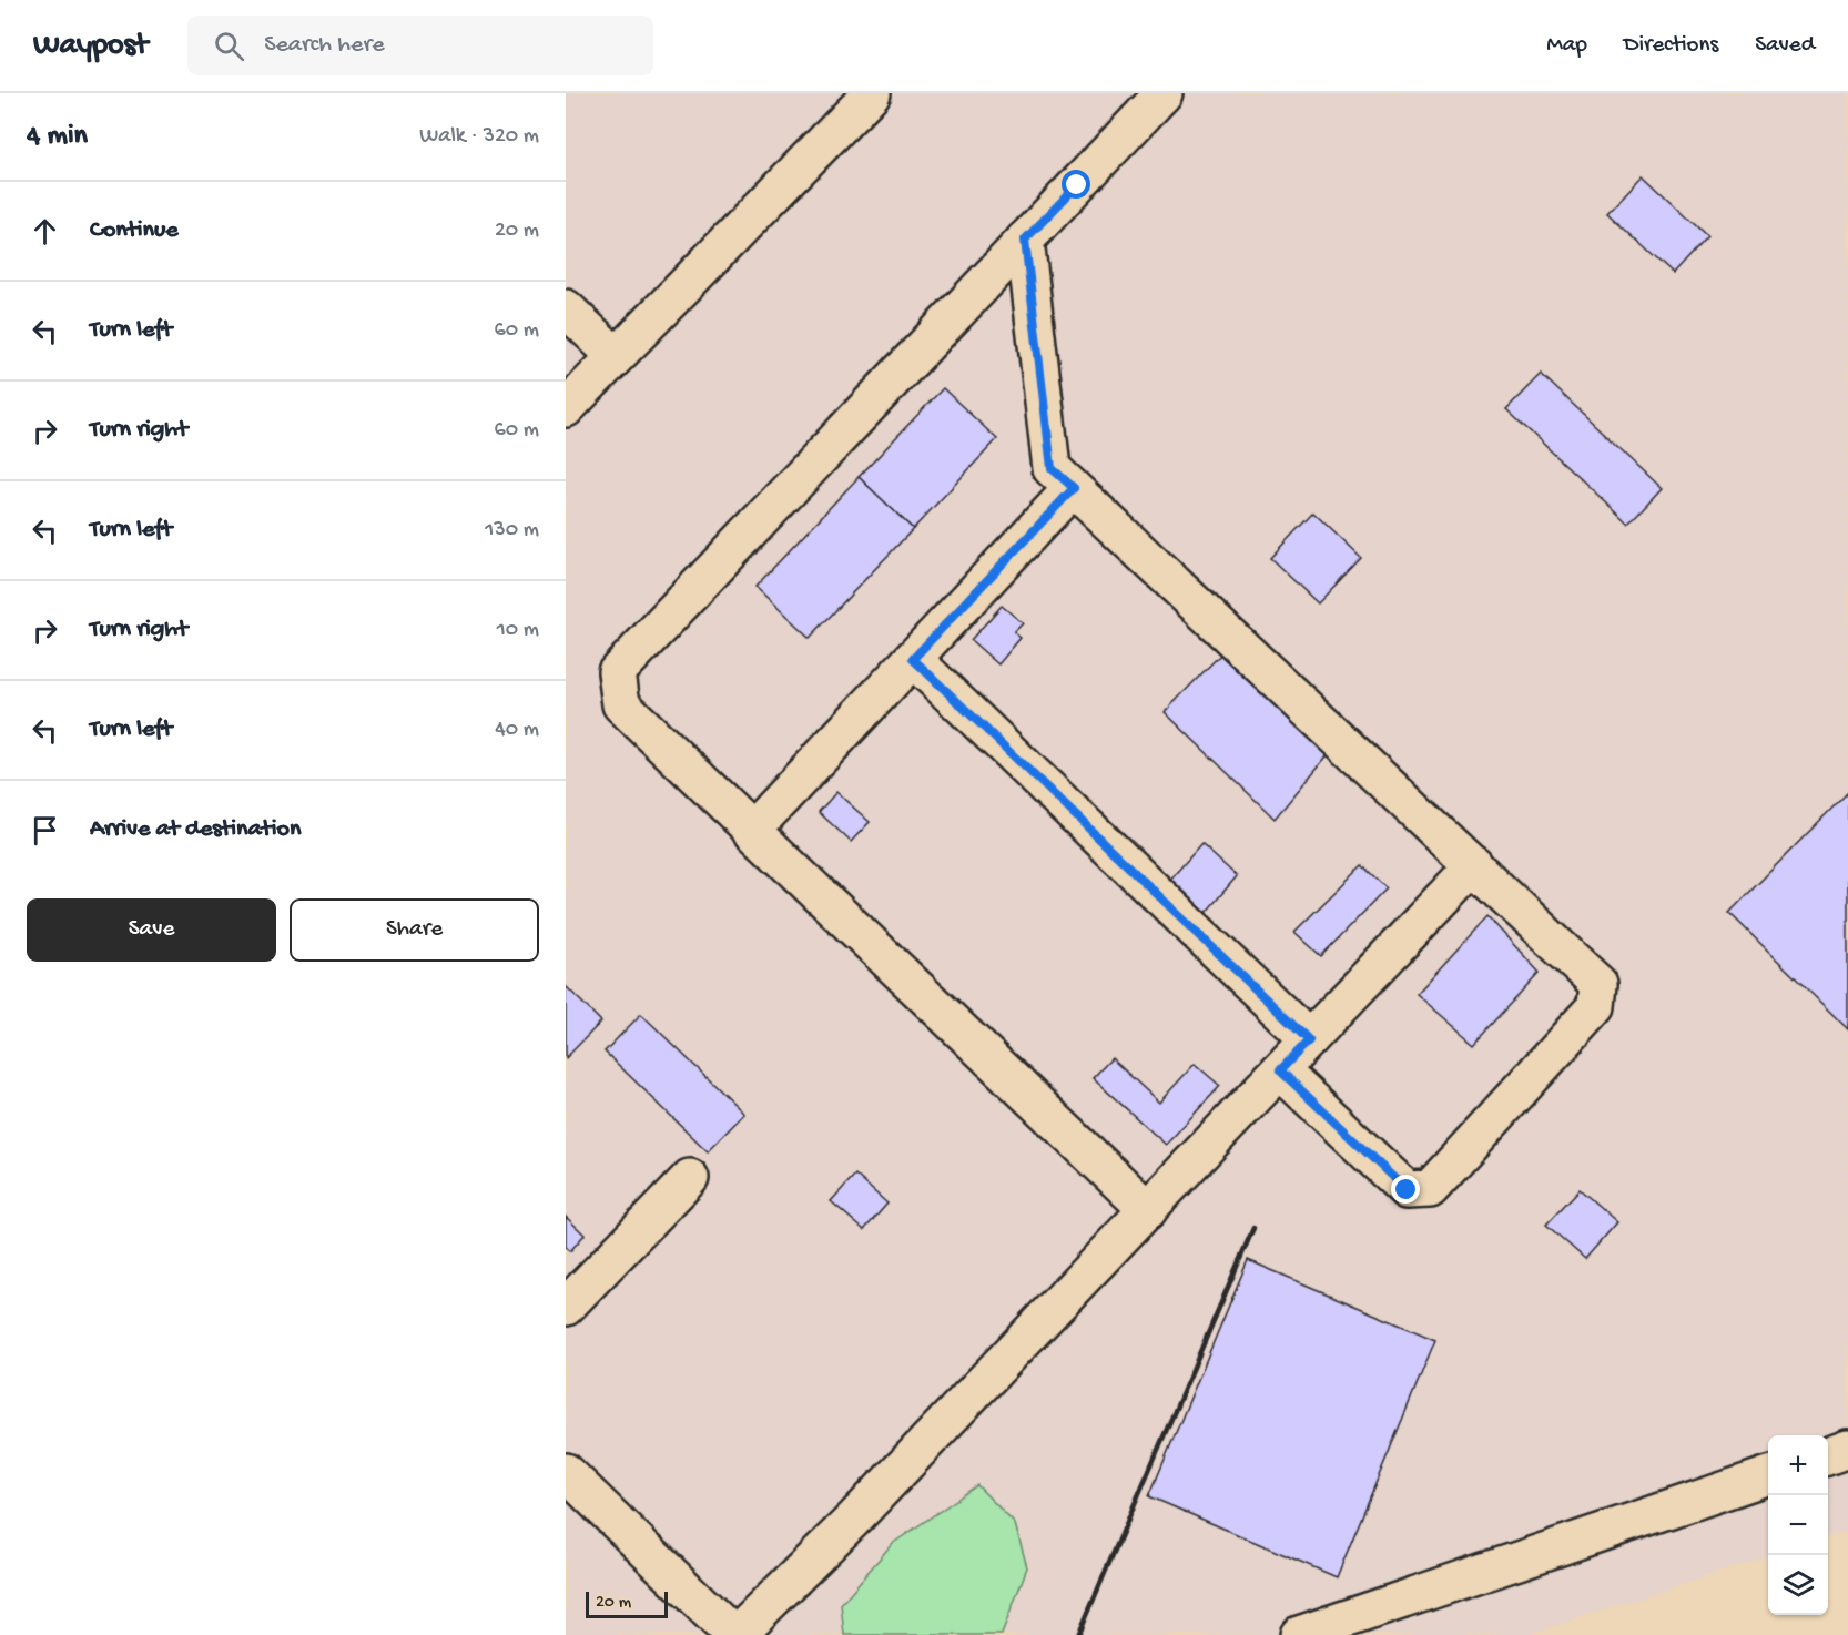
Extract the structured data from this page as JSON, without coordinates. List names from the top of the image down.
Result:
{
  "scale_bar": "20 m",
  "page": {
    "header": "Waypost",
    "search": "Search here",
    "nav": ["Map", "Directions", "Saved"],
    "heading": ["4 min", "Walk · 320 m"],
    "list": [
      ["Continue", "20 m"],
      ["Turn left", "60 m"],
      ["Turn right", "60 m"],
      ["Turn left", "130 m"],
      ["Turn right", "10 m"],
      ["Turn left", "40 m"],
      "Arrive at destination"
    ],
    "buttons": ["Save", "Share"],
    "map_buttons": ["+", "−"],
    "scale": "20 m"
  }
}
